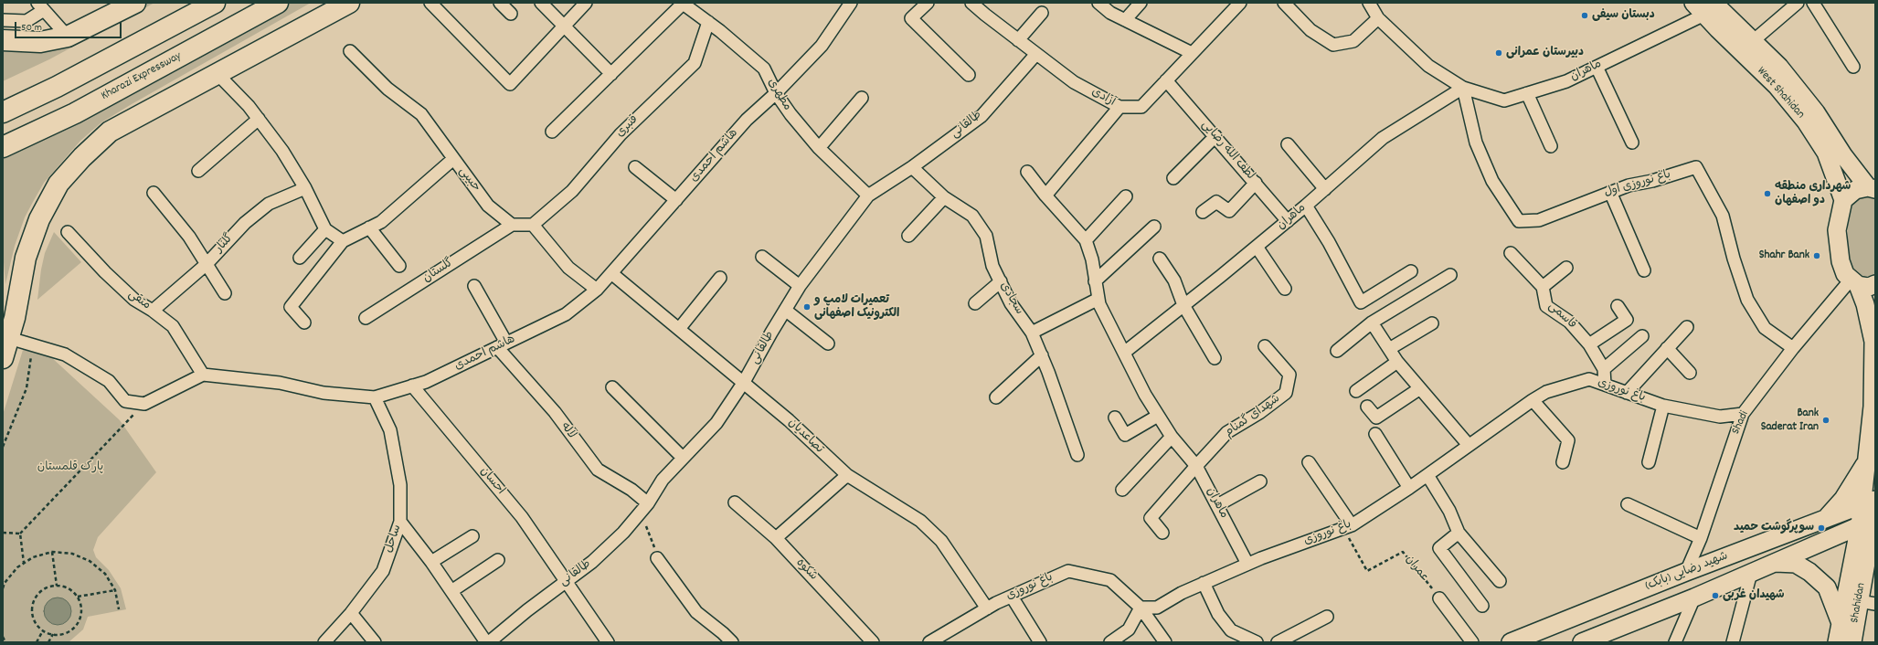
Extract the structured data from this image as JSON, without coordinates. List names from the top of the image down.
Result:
{
  "streets": {
    "highway": ["Kharazi Expressway"],
    "main road": ["West Shahidan", "شهید رضایی (بابک)", "Shahidan"],
    "street": [
      "ماهران",
      "مطهری",
      "آزادی",
      "طالقانی",
      "قنبری",
      "لطف الله رضایی",
      "هاشم احمدی",
      "حبیبی",
      "باغ نوروزی اول",
      "گلنار",
      "گلستان",
      "سجادی",
      "متقی",
      "قاسمی",
      "باغ نوروزی",
      "شهدای گمنام",
      "Shadi",
      "لاله",
      "تصاعدیان",
      "احسان",
      "ساحل",
      "شکوه"
    ],
    "path": ["عمران"]
  },
  "crossings": [
    ["ماهران", "West Shahidan"],
    ["ماهران", "لطف الله رضایی"],
    ["ماهران", "باغ نوروزی اول"],
    ["ماهران", "باغ نوروزی"],
    ["ماهران", "شهدای گمنام"],
    ["West Shahidan", "Shahidan"],
    ["مطهری", "طالقانی"],
    ["مطهری", "قنبری"],
    ["مطهری", "هاشم احمدی"],
    ["آزادی", "طالقانی"],
    ["آزادی", "لطف الله رضایی"],
    ["طالقانی", "سجادی"],
    ["طالقانی", "لاله"],
    ["طالقانی", "تصاعدیان"],
    ["طالقانی", "احسان"],
    ["طالقانی", "ساحل"],
    ["هاشم احمدی", "متقی"],
    ["هاشم احمدی", "لاله"],
    ["هاشم احمدی", "تصاعدیان"],
    ["هاشم احمدی", "احسان"],
    ["هاشم احمدی", "ساحل"],
    ["حبیبی", "گلستان"],
    ["باغ نوروزی اول", "Shadi"],
    ["گلنار", "متقی"],
    ["قاسمی", "باغ نوروزی"],
    ["باغ نوروزی", "Shadi"],
    ["باغ نوروزی", "تصاعدیان"],
    ["باغ نوروزی", "عمران"],
    ["Shadi", "شهید رضایی (بابک)"],
    ["Shadi", "Shahidan"],
    ["شهید رضایی (بابک)", "Shahidan"]
  ],
  "parks": ["پارک قلمستان"],
  "places": [
    "دبستان سیفی",
    "دبیرستان عمرانی",
    "شهرداری منطقه دو اصفهان",
    "Shahr Bank",
    "تعمیرات لامپ و الکترونیک اصفهانی",
    "Bank Saderat Iran",
    "سوپرگوشت حمید",
    "شهیدان غربی"
  ],
  "scale_bar": "50 m"
}
